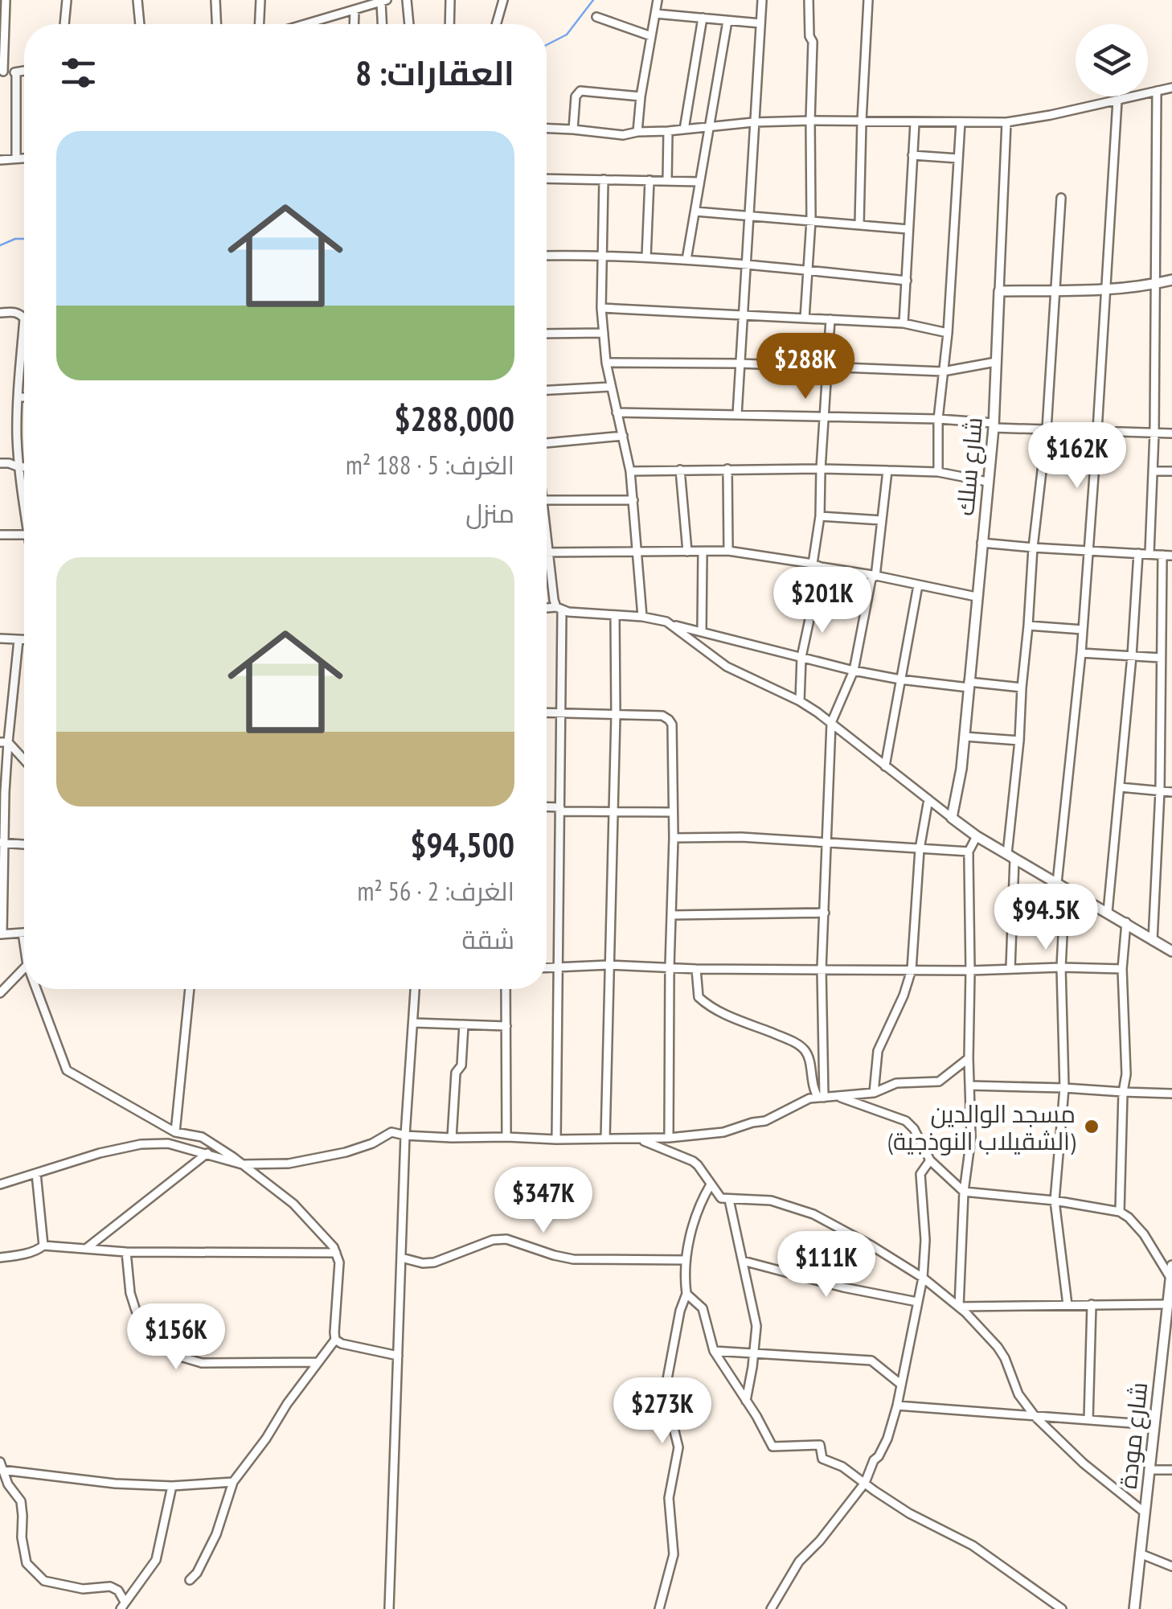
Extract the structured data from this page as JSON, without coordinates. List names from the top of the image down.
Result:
{
  "streets": {
    "street": ["شارع سلك", "شارع مودة"]
  },
  "places": ["مسجد الوالدين (الشقيلاب النوذجية)"],
  "page": {
    "heading": "العقارات: 8",
    "list": [
      {
        "name": "$288,000",
        "note": "الغرف: 5 · 188 m² · منزل"
      },
      {
        "name": "$94,500",
        "note": "الغرف: 2 · 56 m² · شقة"
      }
    ],
    "price": [
      "$288K",
      "$162K",
      "$201K",
      "$94.5K",
      "$347K",
      "$111K",
      "$156K",
      "$273K"
    ]
  }
}
